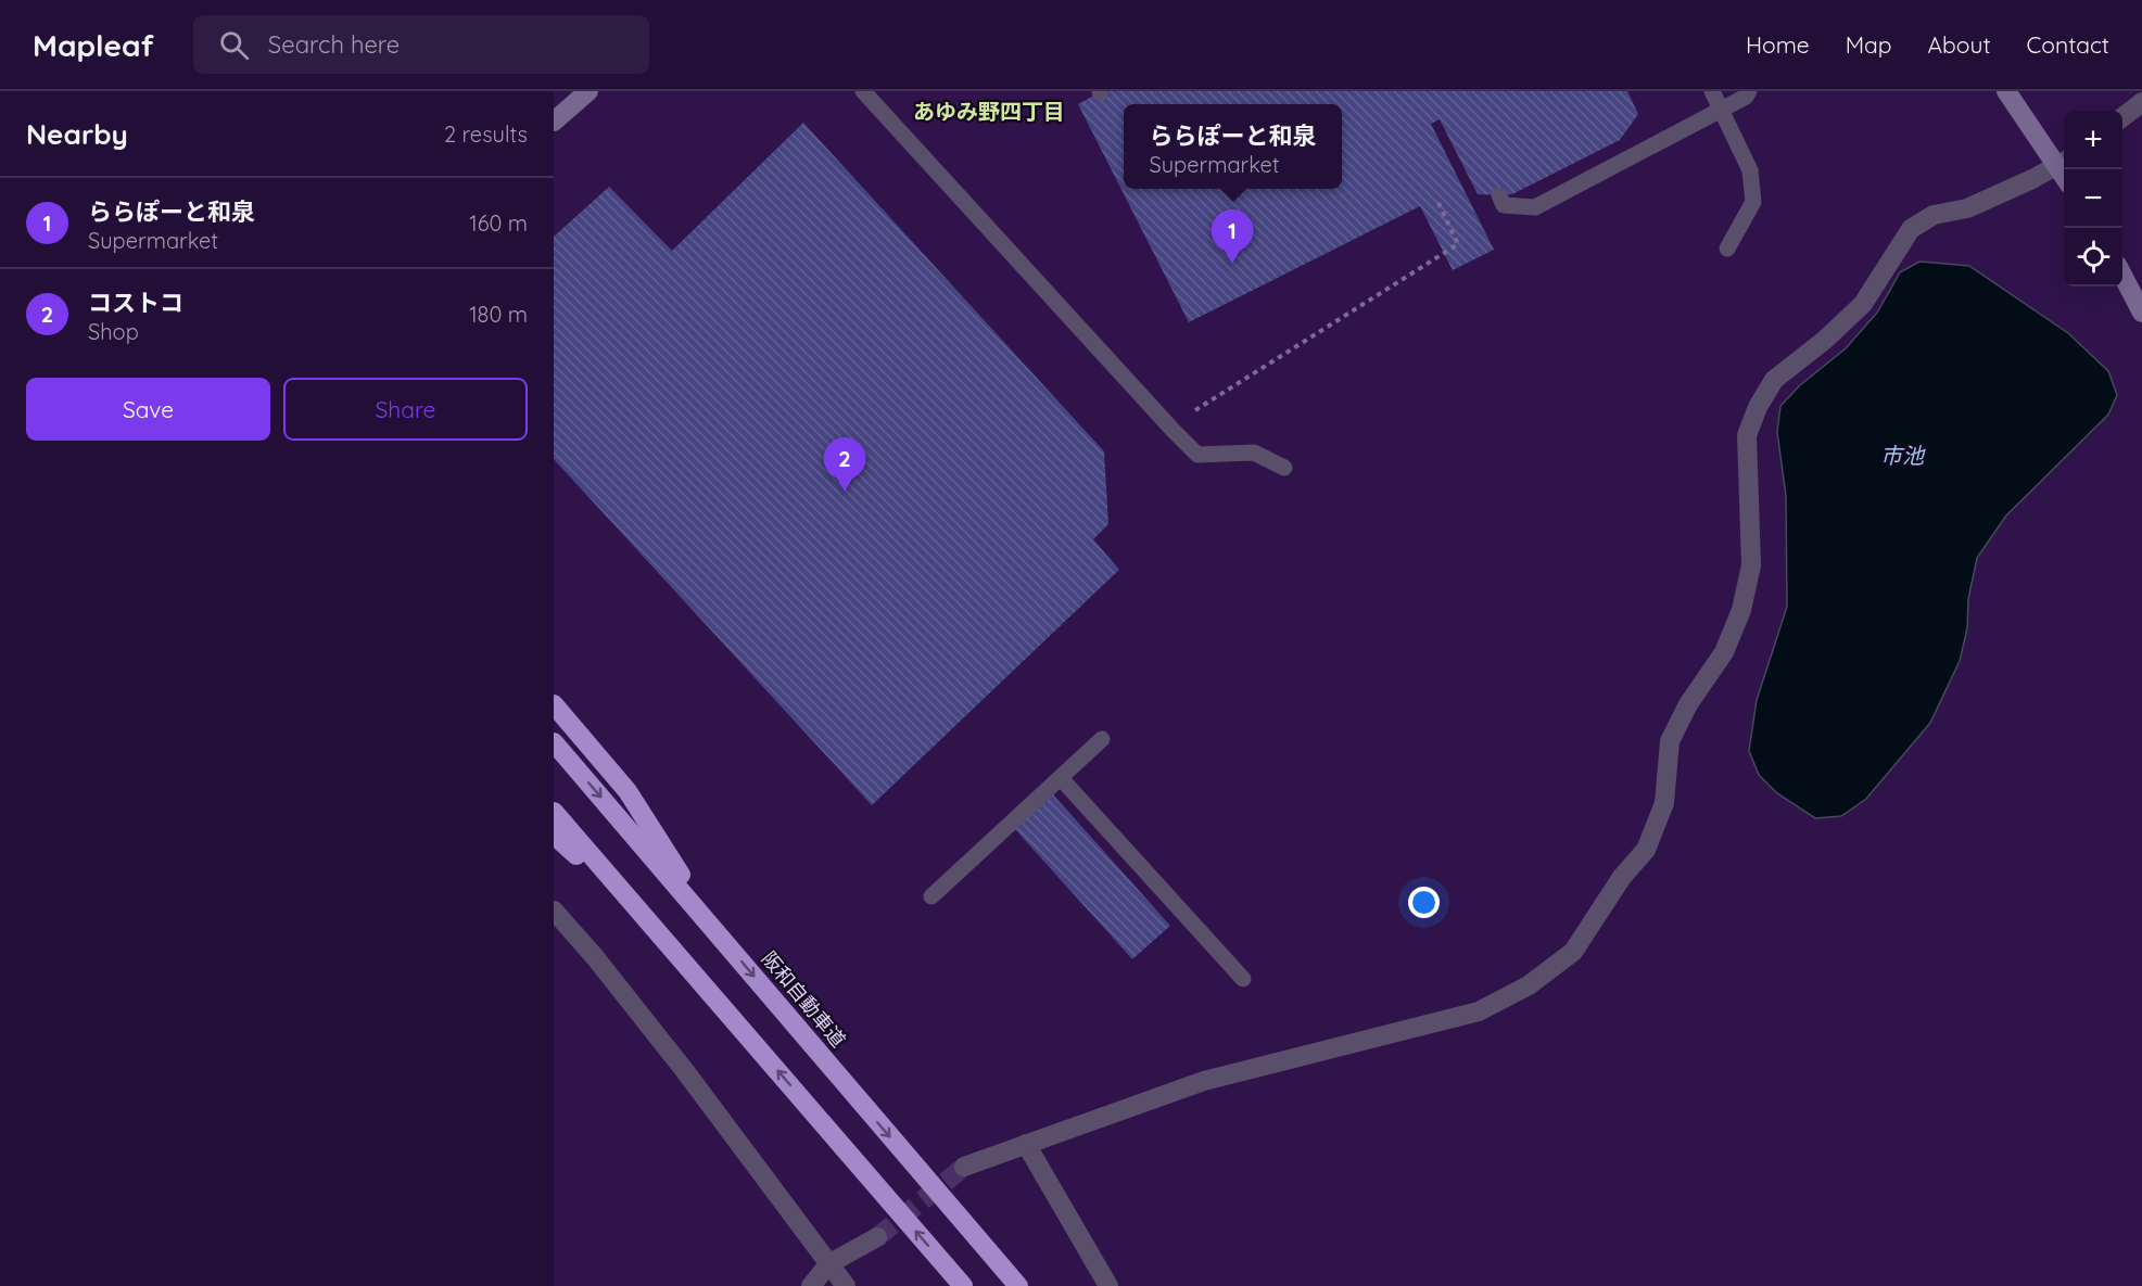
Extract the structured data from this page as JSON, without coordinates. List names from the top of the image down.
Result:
{
  "streets": {
    "highway": ["阪和自動車道"]
  },
  "districts": ["あゆみ野四丁目"],
  "water": ["市池"],
  "page": {
    "header": "Mapleaf",
    "search": "Search here",
    "nav": [
      "Home",
      "Map",
      "About",
      "Contact"
    ],
    "heading": ["Nearby", "2 results"],
    "popup": ["ららぽーと和泉", "Supermarket"],
    "map_buttons": ["+", "−"],
    "list": [
      {
        "mark": "1",
        "name": "ららぽーと和泉",
        "note": "Supermarket",
        "value": "160 m"
      },
      {
        "mark": "2",
        "name": "コストコ",
        "note": "Shop",
        "value": "180 m"
      }
    ],
    "pins": ["1", "2"],
    "buttons": ["Save", "Share"]
  }
}
